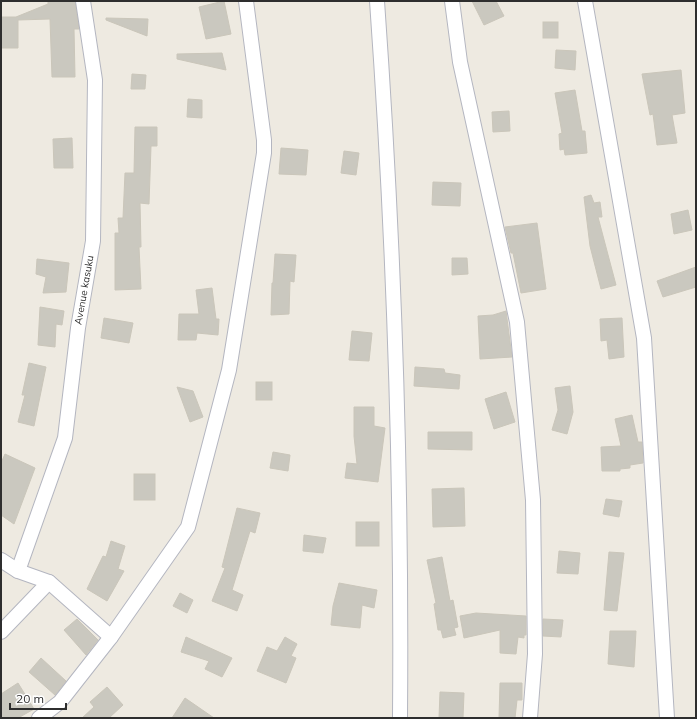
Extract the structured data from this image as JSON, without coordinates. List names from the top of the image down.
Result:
{
  "streets": {
    "street": ["Avenue kasuku"]
  },
  "scale_bar": "20 m"
}
